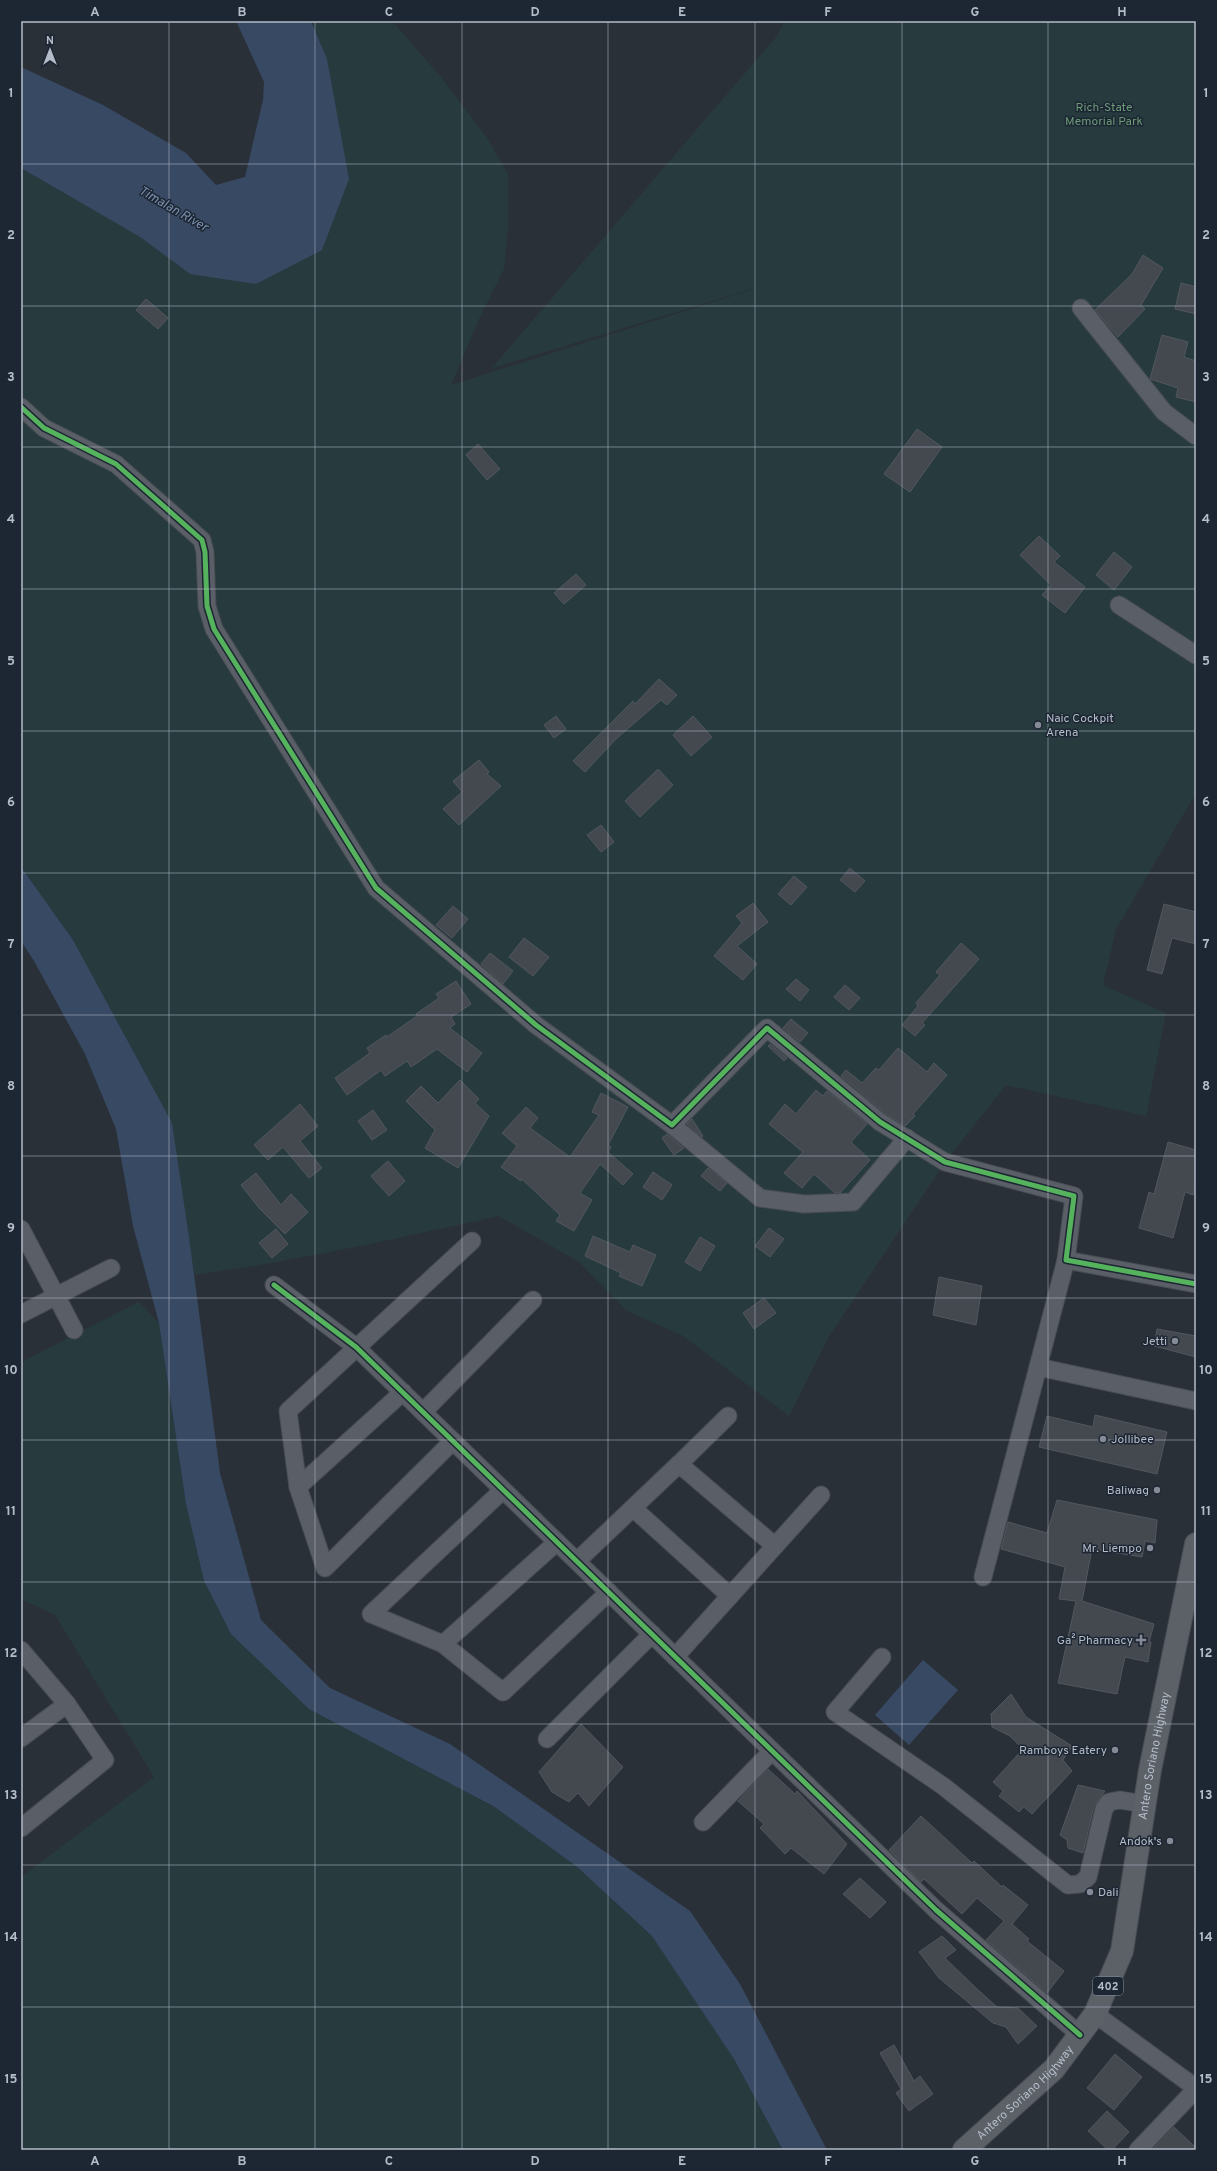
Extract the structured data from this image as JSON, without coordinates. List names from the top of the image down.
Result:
{
  "streets": {
    "main road": ["Antero Soriano Highway", "402"]
  },
  "water": ["Timalan River"],
  "parks": ["Rich-State Memorial Park"],
  "places": {
    "other": [
      "Naic Cockpit Arena",
      "Jetti",
      "Jollibee",
      "Baliwag",
      "Mr. Liempo",
      "Ramboys Eatery",
      "Andok's",
      "Dali"
    ],
    "health": ["Ga² Pharmacy"]
  },
  "north": "top",
  "grid": {
    "columns": [
      "A",
      "B",
      "C",
      "D",
      "E",
      "F",
      "G",
      "H"
    ],
    "rows": [
      "1",
      "2",
      "3",
      "4",
      "5",
      "6",
      "7",
      "8",
      "9",
      "10",
      "11",
      "12",
      "13",
      "14",
      "15"
    ]
  }
}
